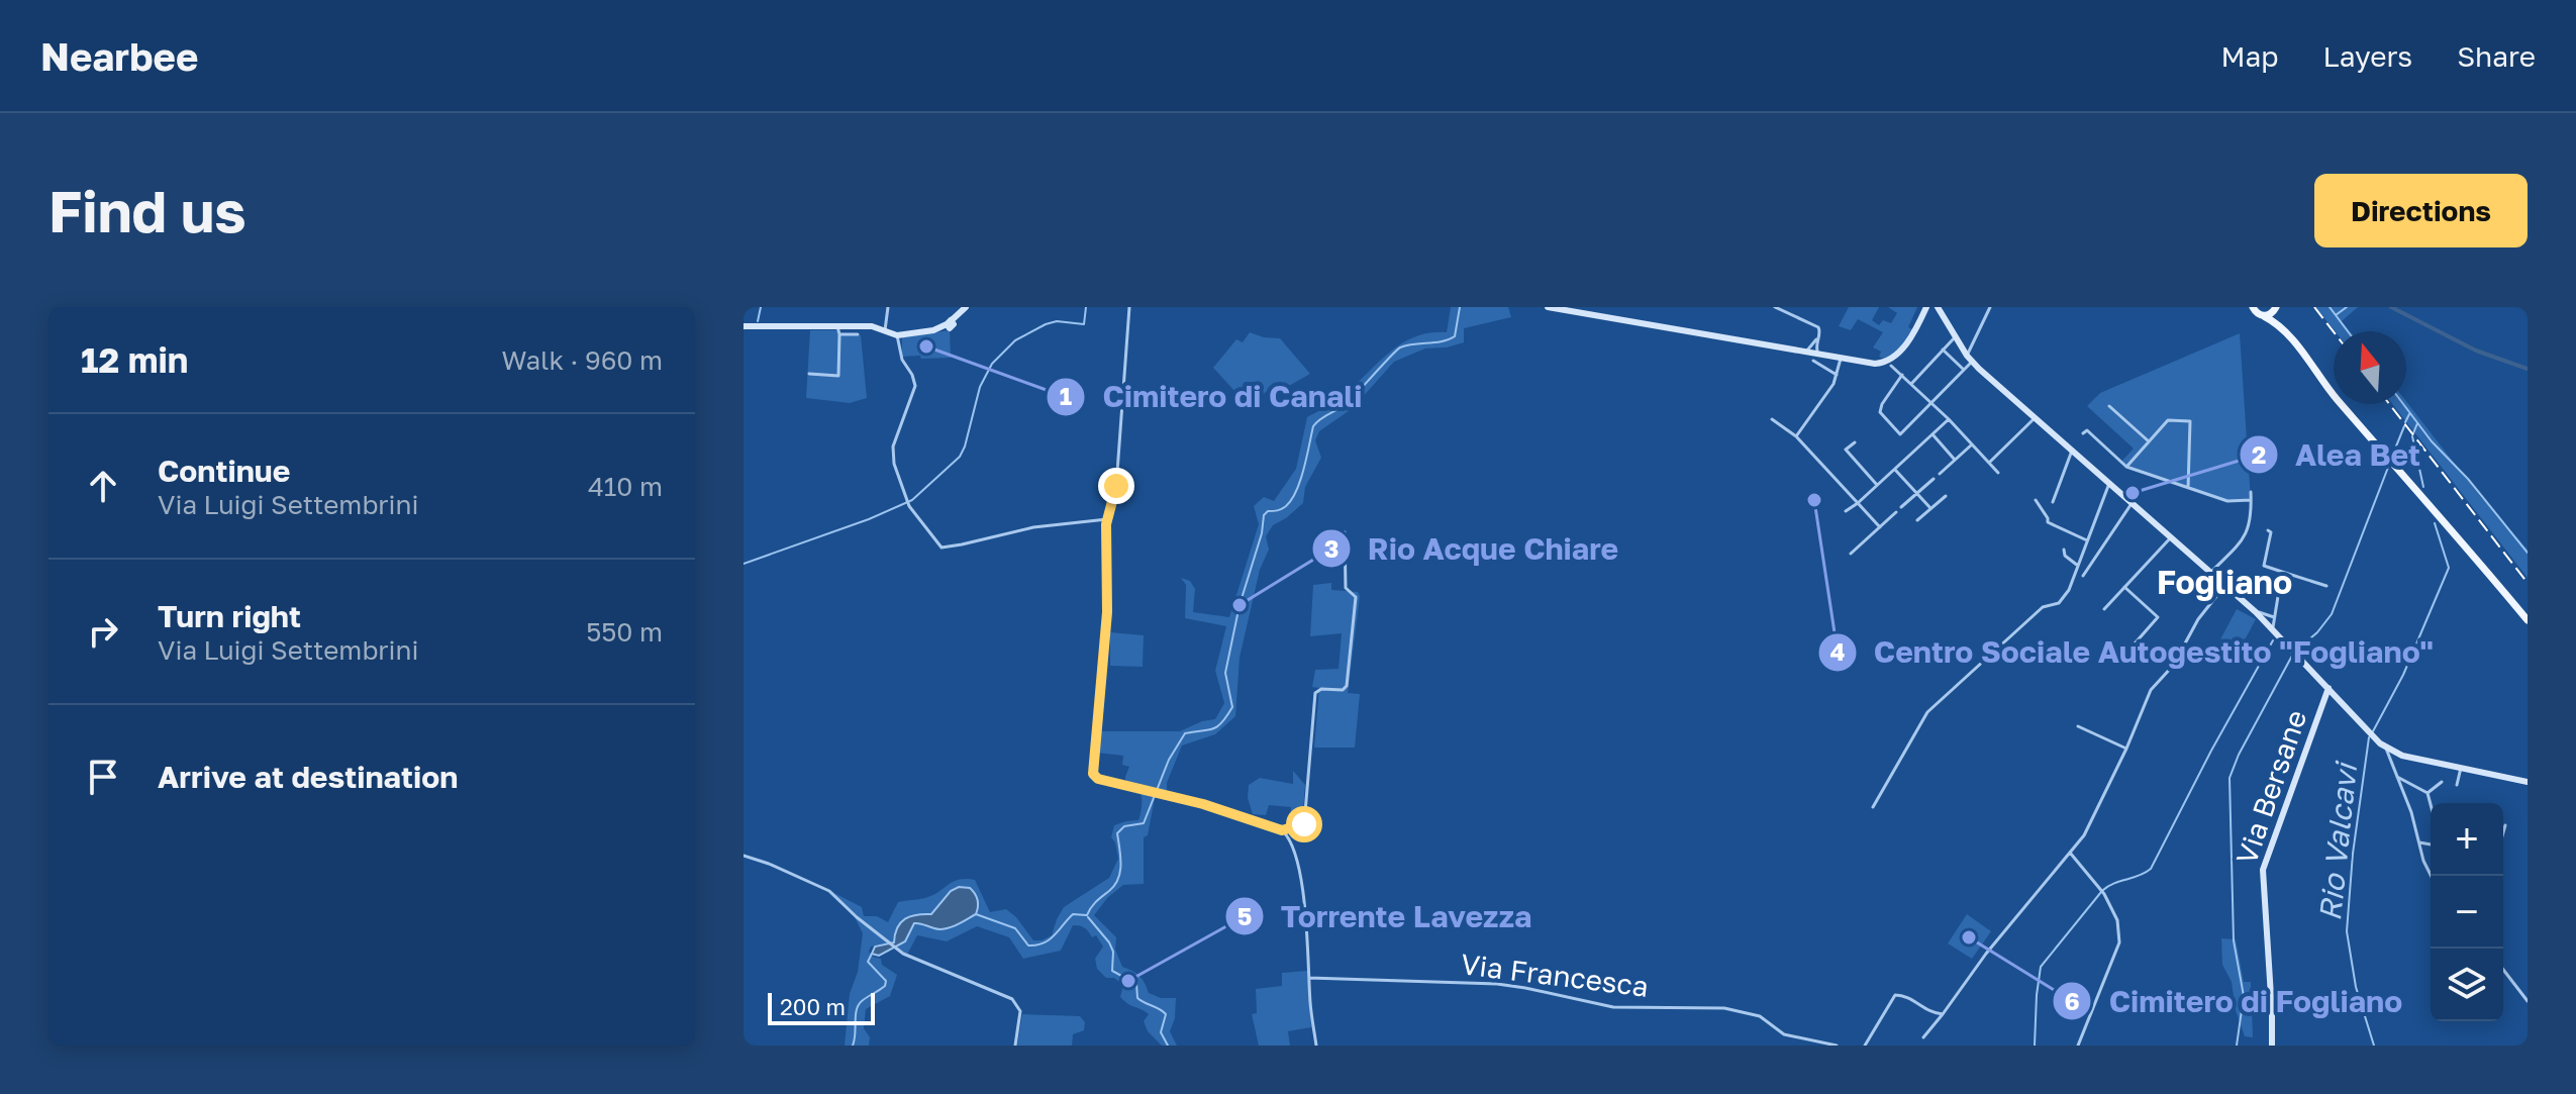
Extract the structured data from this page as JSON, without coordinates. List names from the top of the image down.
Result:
{
  "streets": {
    "street": ["Via Bersane", "Via Francesca"]
  },
  "districts": ["Fogliano"],
  "water": ["Rio Valcavi"],
  "places": [
    "Cimitero di Canali",
    "Alea Bet",
    "Centro Sociale Autogestito \"Fogliano\"",
    "Rio Acque Chiare",
    "Cimitero di Fogliano",
    "Torrente Lavezza"
  ],
  "scale_bar": "200 m",
  "north": "top",
  "page": {
    "header": "Nearbee",
    "nav": ["Map", "Layers", "Share"],
    "buttons": "Directions",
    "title": "Find us",
    "heading": ["12 min", "Walk · 960 m"],
    "list": [
      ["Continue", "Via Luigi Settembrini", "410 m"],
      ["Turn right", "Via Luigi Settembrini", "550 m"],
      "Arrive at destination"
    ],
    "map_buttons": ["+", "−"],
    "scale": "200 m"
  }
}
